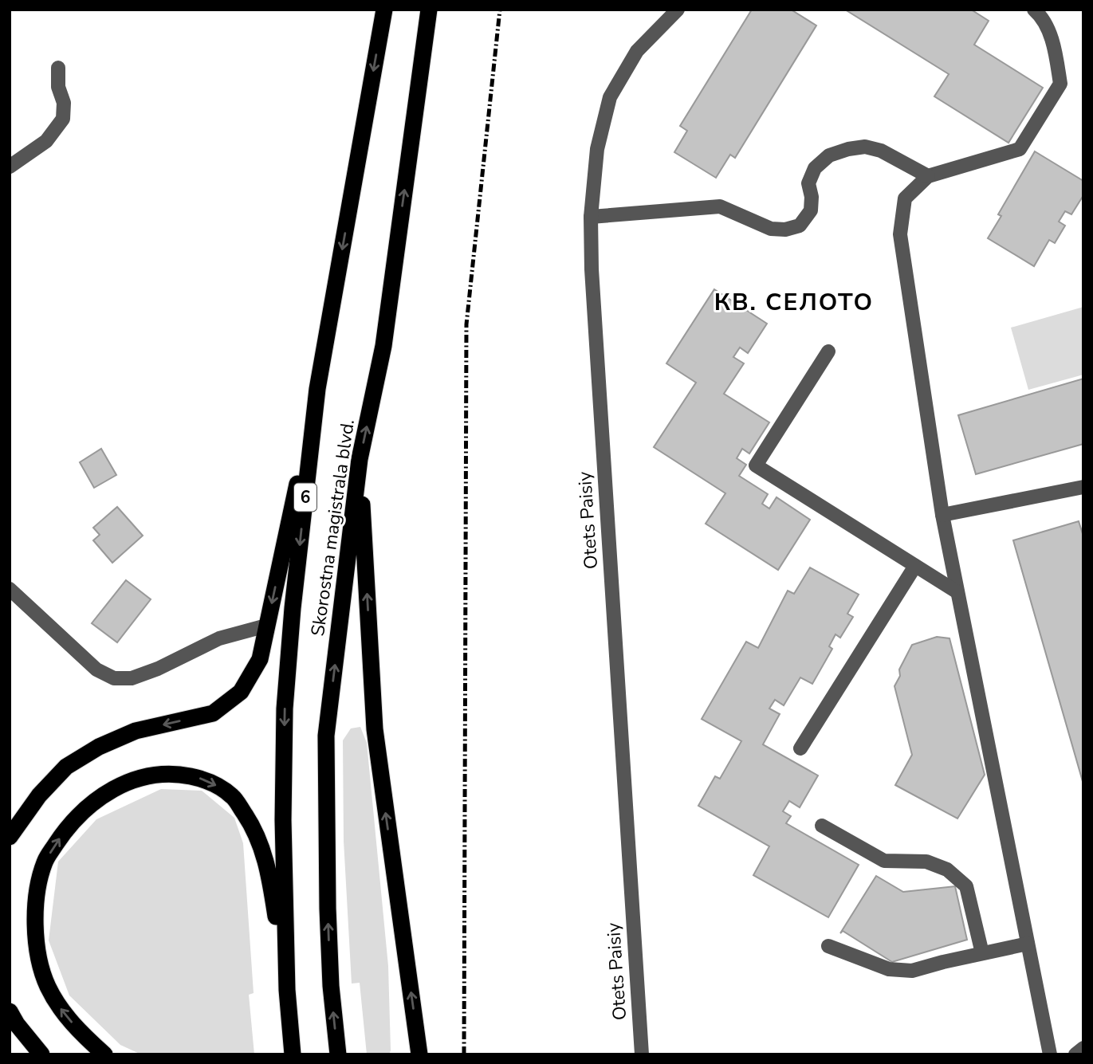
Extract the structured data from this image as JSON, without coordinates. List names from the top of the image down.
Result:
{
  "streets": {
    "highway": ["6", "Skorostna magistrala blvd."],
    "street": ["Otets Paisiy"]
  },
  "districts": ["КВ. СЕЛОТО"]
}
